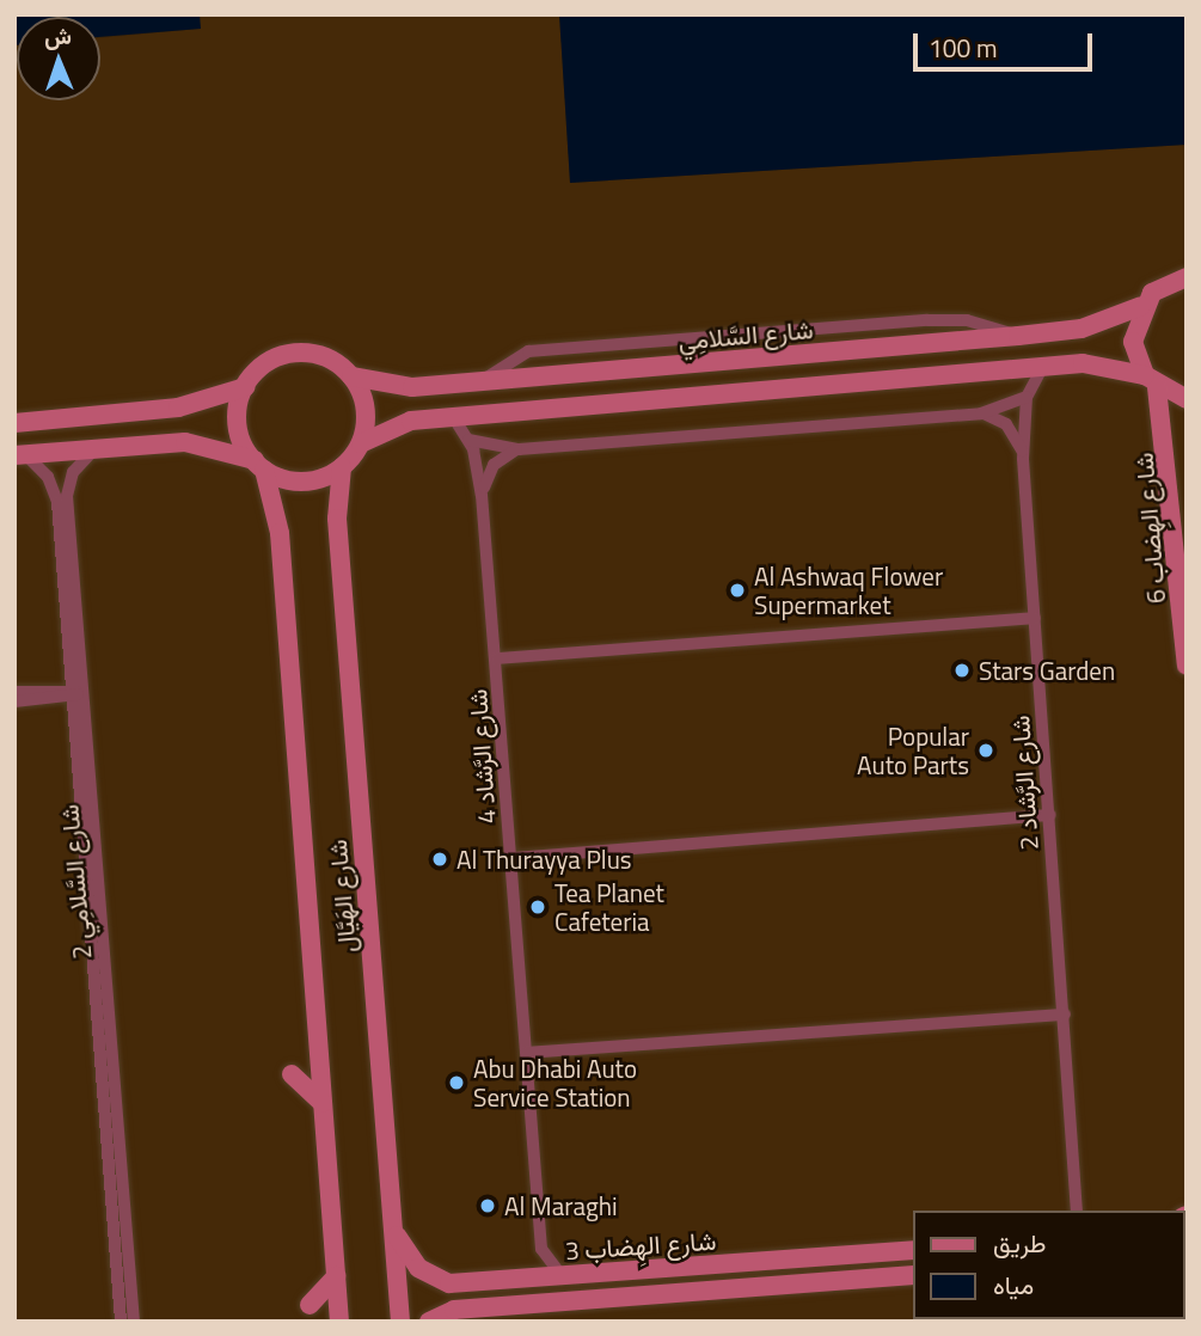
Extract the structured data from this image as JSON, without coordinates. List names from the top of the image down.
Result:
{
  "streets": {
    "street": [
      "شارع السَّلامِي",
      "شارع الهِضاب 6",
      "شارع الرَّشاد 4",
      "شارع الرَّشاد 2",
      "شارع السَّلامِي 2",
      "شارع الهَيَّال",
      "شارع الهِضاب 3"
    ]
  },
  "crossings": [
    ["شارع السَّلامِي", "شارع الهِضاب 6"],
    ["شارع السَّلامِي", "شارع الهَيَّال"],
    ["شارع الهَيَّال", "شارع الهِضاب 3"]
  ],
  "places": [
    "Al Ashwaq Flower Supermarket",
    "Stars Garden",
    "Popular Auto Parts",
    "Al Thurayya Plus",
    "Tea Planet Cafeteria",
    "Abu Dhabi Auto Service Station",
    "Al Maraghi"
  ],
  "legend": ["طريق", "مياه"],
  "scale_bar": "100 m",
  "north": "top"
}
